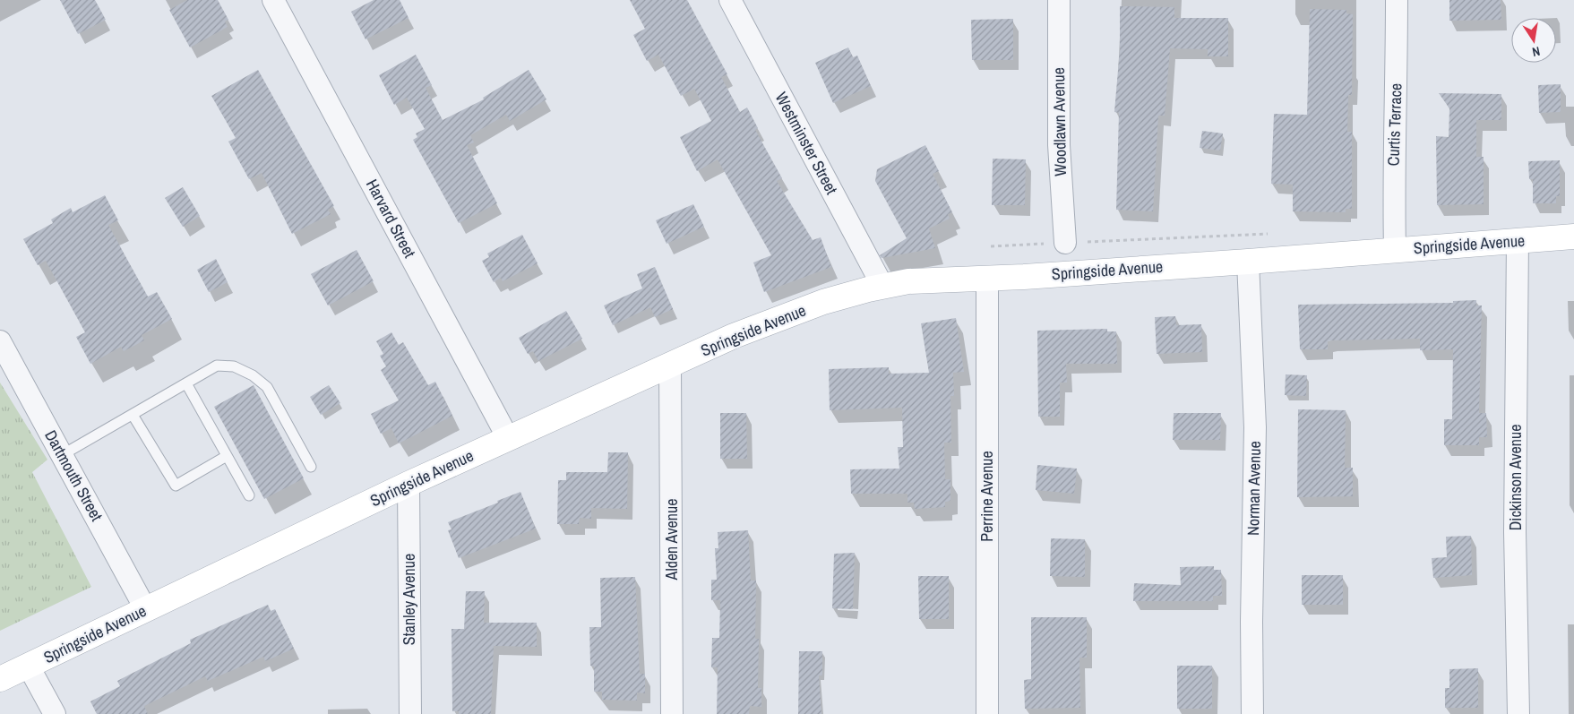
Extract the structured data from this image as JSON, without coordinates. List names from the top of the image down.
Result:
{
  "streets": {
    "street": [
      "Woodlawn Avenue",
      "Curtis Terrace",
      "Westminster Street",
      "Harvard Street",
      "Springside Avenue",
      "Dartmouth Street",
      "Dickinson Avenue",
      "Norman Avenue",
      "Perrine Avenue",
      "Alden Avenue",
      "Stanley Avenue"
    ]
  },
  "crossings": [
    ["Curtis Terrace", "Springside Avenue"],
    ["Westminster Street", "Springside Avenue"],
    ["Harvard Street", "Springside Avenue"],
    ["Springside Avenue", "Dartmouth Street"],
    ["Springside Avenue", "Dickinson Avenue"],
    ["Springside Avenue", "Norman Avenue"],
    ["Springside Avenue", "Perrine Avenue"],
    ["Springside Avenue", "Alden Avenue"],
    ["Springside Avenue", "Stanley Avenue"]
  ],
  "north": "bottom"
}
